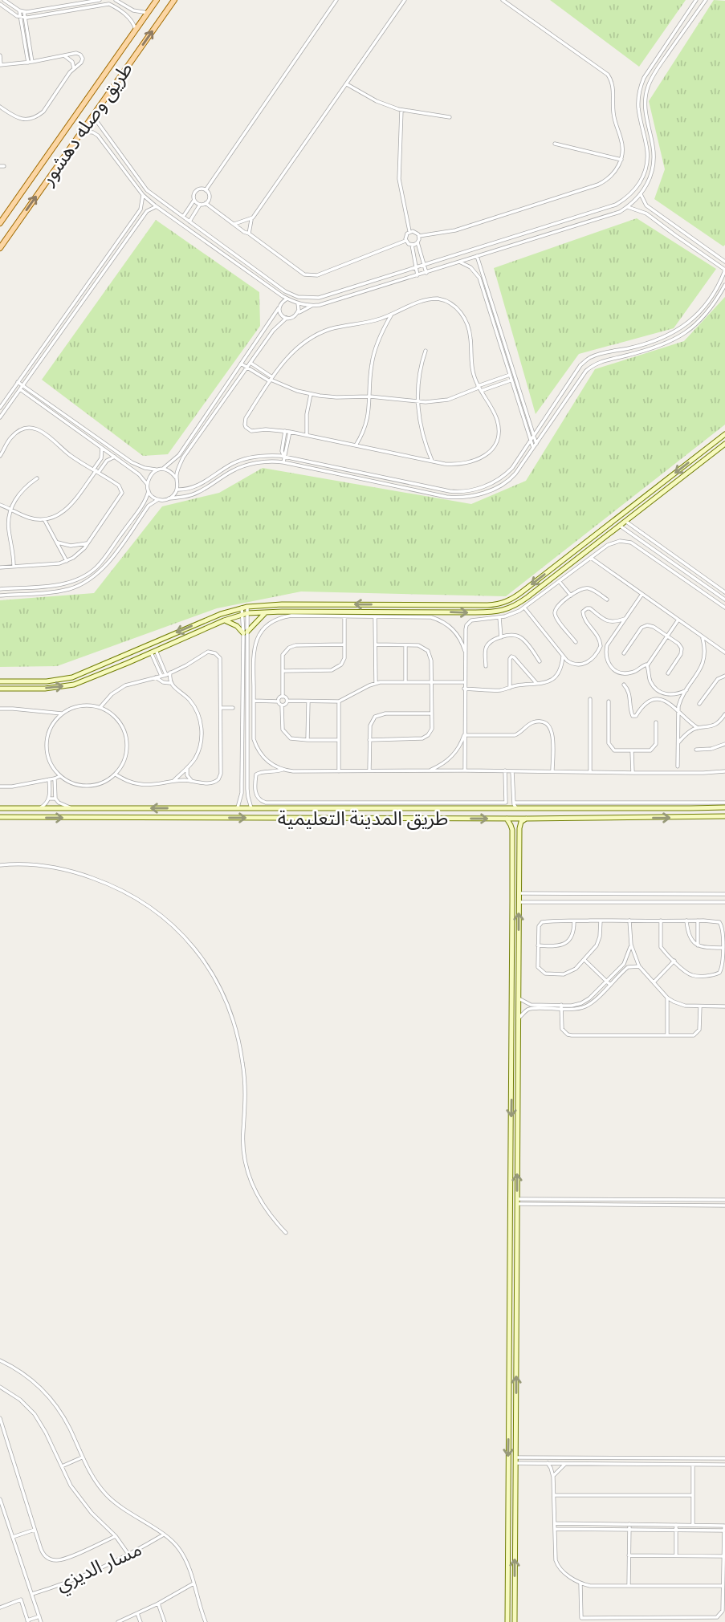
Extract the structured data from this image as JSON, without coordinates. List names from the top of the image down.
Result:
{
  "streets": {
    "main road": ["طريق وصله دهشور"],
    "street": ["طريق المدينة التعليمية", "مسار الديزي"]
  }
}
